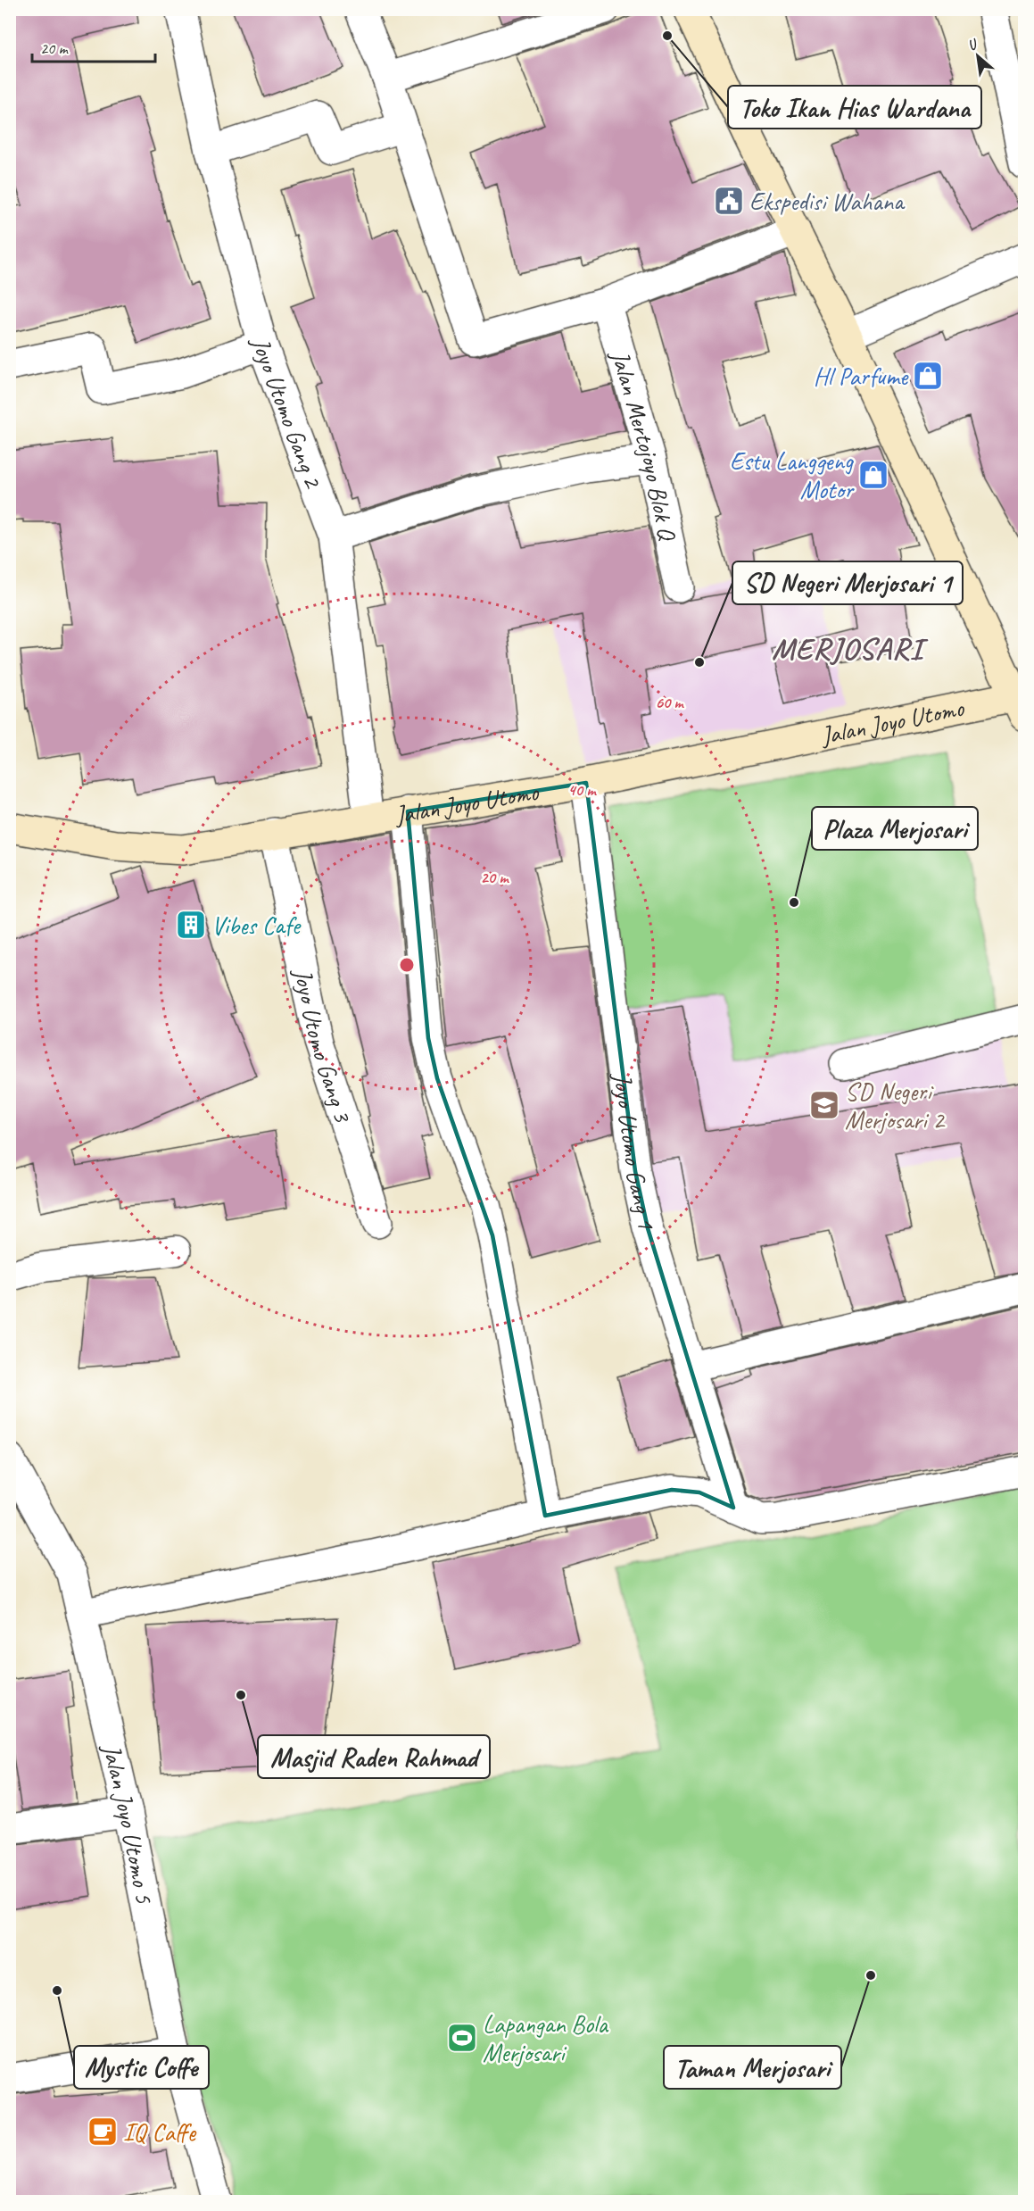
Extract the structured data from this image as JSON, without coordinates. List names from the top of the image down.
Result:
{
  "streets": {
    "main road": ["Jalan Joyo Utomo"],
    "street": [
      "Joyo Utomo Gang 2",
      "Jalan Mertojoyo Blok Q",
      "Joyo Utomo Gang 3",
      "Joyo Utomo Gang 1",
      "Jalan Joyo Utomo 5"
    ]
  },
  "crossings": [
    ["Joyo Utomo Gang 2", "Jalan Joyo Utomo"],
    ["Jalan Joyo Utomo", "Joyo Utomo Gang 3"],
    ["Jalan Joyo Utomo", "Joyo Utomo Gang 1"]
  ],
  "districts": ["MERJOSARI"],
  "places": {
    "other": [
      "Toko Ikan Hias Wardana",
      "SD Negeri Merjosari 1",
      "Plaza Merjosari",
      "Masjid Raden Rahmad",
      "Taman Merjosari",
      "Mystic Coffe"
    ],
    "public building": ["Ekspedisi Wahana"],
    "shop": ["Hl Parfume", "Estu Langgeng Motor"],
    "building": ["Vibes Cafe"],
    "school or university": ["SD Negeri Merjosari 2"],
    "sports": ["Lapangan Bola Merjosari"],
    "cafe": ["IQ Caffe"]
  },
  "scale_bar": "20 m",
  "north": "top left",
  "rings": ["60 m", "40 m", "20 m"]
}
